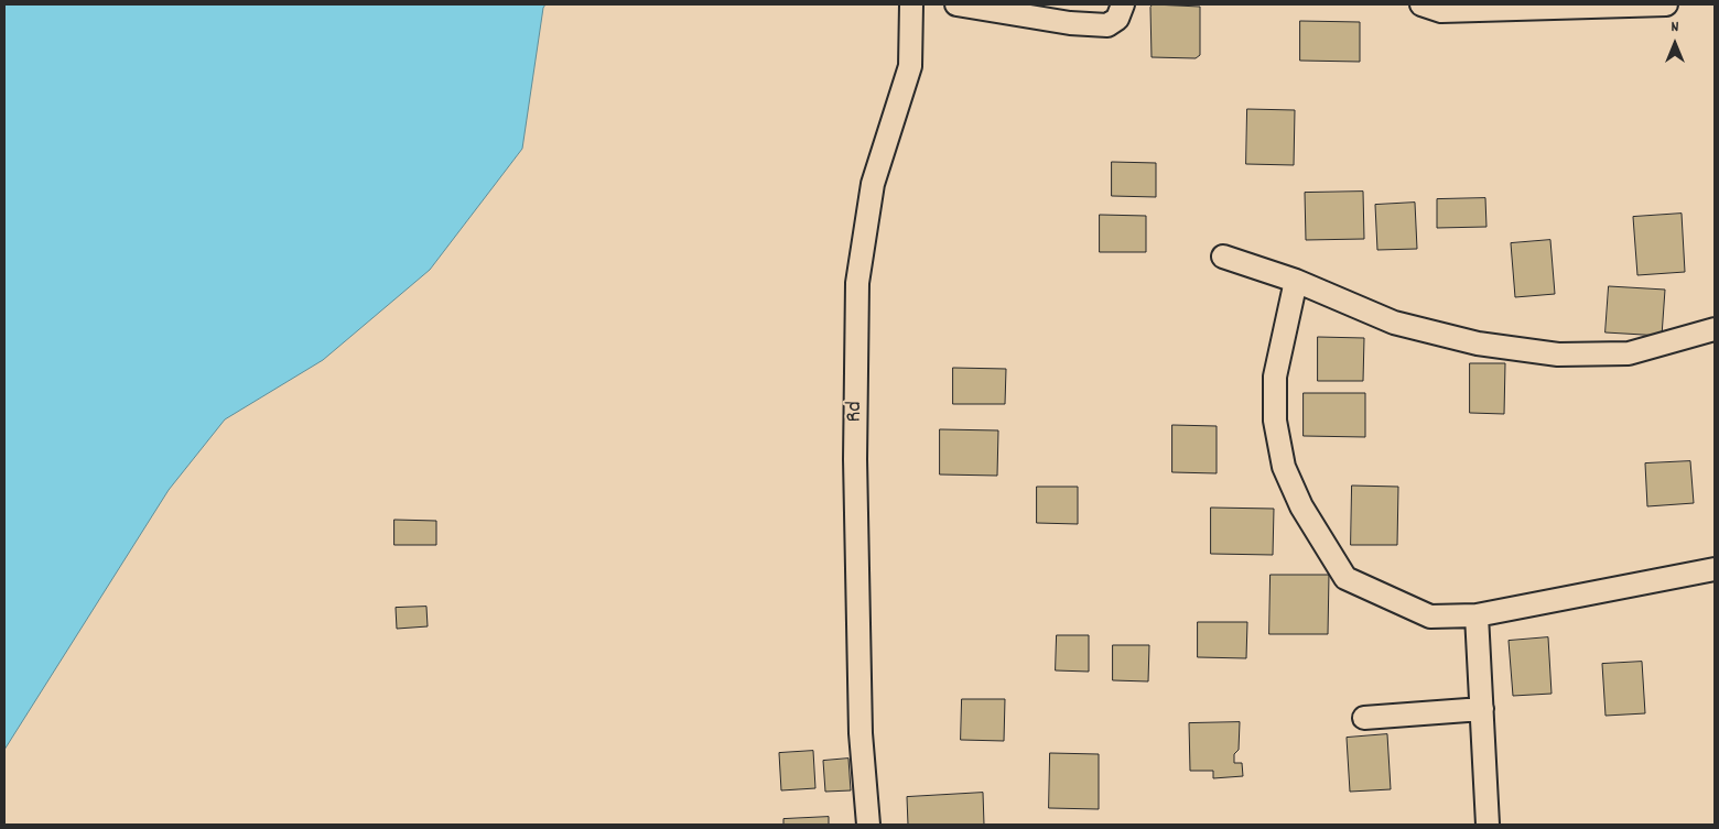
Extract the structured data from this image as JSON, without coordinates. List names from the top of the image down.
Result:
{
  "streets": {
    "street": ["Rd"]
  },
  "north": "top"
}
